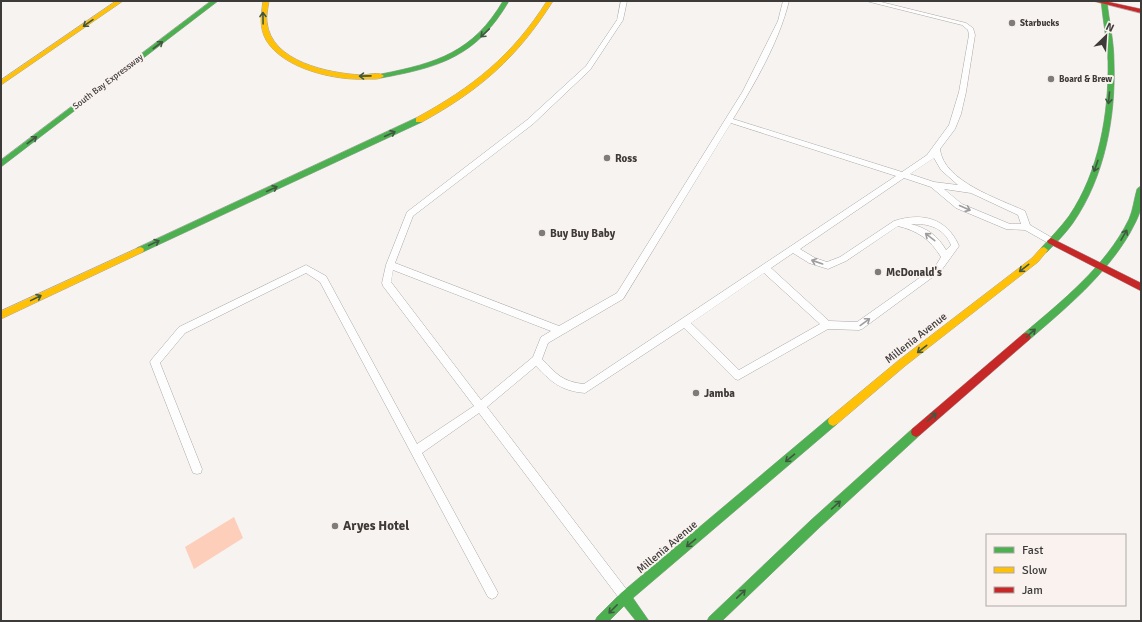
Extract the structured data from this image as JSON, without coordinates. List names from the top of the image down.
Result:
{
  "streets": {
    "main road": ["South Bay Expressway", "Millenia Avenue"]
  },
  "places": [
    "Starbucks",
    "Board & Brew",
    "Ross",
    "Buy Buy Baby",
    "McDonald's",
    "Jamba",
    "Aryes Hotel"
  ],
  "legend": ["Fast", "Slow", "Jam"],
  "north": "top right"
}
